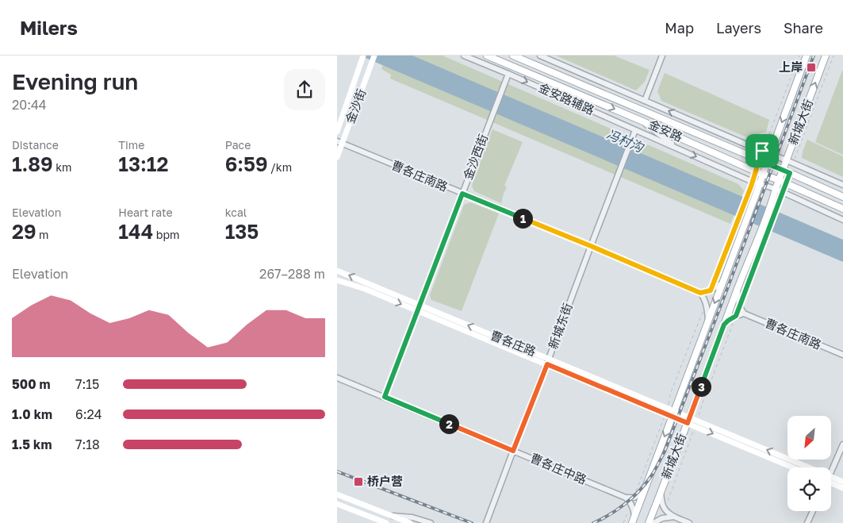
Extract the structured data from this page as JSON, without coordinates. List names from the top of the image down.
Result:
{
  "streets": {
    "main road": [
      "金沙街",
      "新城大街",
      "金安路",
      "曹各庄路"
    ],
    "street": [
      "金安路辅路",
      "金沙西街",
      "曹各庄南路",
      "新城东街",
      "曹各庄中路"
    ]
  },
  "crossings": [
    ["金安路辅路", "新城大街"],
    ["金安路辅路", "金沙西街"],
    ["金安路辅路", "新城东街"],
    ["金沙街", "曹各庄南路"],
    ["新城大街", "金安路"],
    ["新城大街", "曹各庄路"],
    ["新城大街", "曹各庄中路"],
    ["金沙西街", "曹各庄南路"],
    ["金沙西街", "曹各庄路"],
    ["金沙西街", "曹各庄中路"],
    ["曹各庄南路", "新城东街"],
    ["新城东街", "曹各庄路"],
    ["新城东街", "曹各庄中路"]
  ],
  "water": ["冯村沟"],
  "places": {
    "transit": ["上岸", "桥户营"]
  },
  "north": "bottom left",
  "page": {
    "header": "Milers",
    "nav": ["Map", "Layers", "Share"],
    "heading": ["Evening run", "20:44"],
    "stats": [
      ["Distance", "1.89 km"],
      ["Time", "13:12"],
      ["Pace", "6:59 /km"],
      ["Elevation", "29 m"],
      ["Heart rate", "144 bpm"],
      ["kcal", "135"]
    ],
    "pins": ["1", "3", "2"],
    "chart": ["Elevation", "267–288 m"],
    "list": [
      {
        "name": "500 m",
        "note": "7:15"
      },
      {
        "name": "1.0 km",
        "note": "6:24"
      },
      {
        "name": "1.5 km",
        "note": "7:18"
      }
    ]
  }
}
